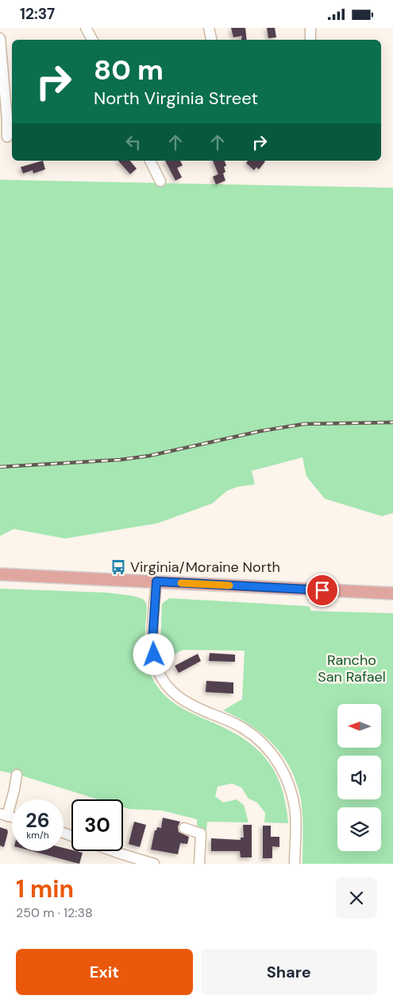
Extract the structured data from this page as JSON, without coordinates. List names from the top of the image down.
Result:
{
  "parks": ["Rancho San Rafael"],
  "places": {
    "bus stop": ["Virginia/Moraine North"]
  },
  "north": "left",
  "page": {
    "status": "12:37",
    "turn": ["80 m", "North Virginia Street"],
    "speed": "26 km/h",
    "limit": "30",
    "heading": ["1 min", "250 m · 12:38"],
    "buttons": ["Exit", "Share"]
  }
}
